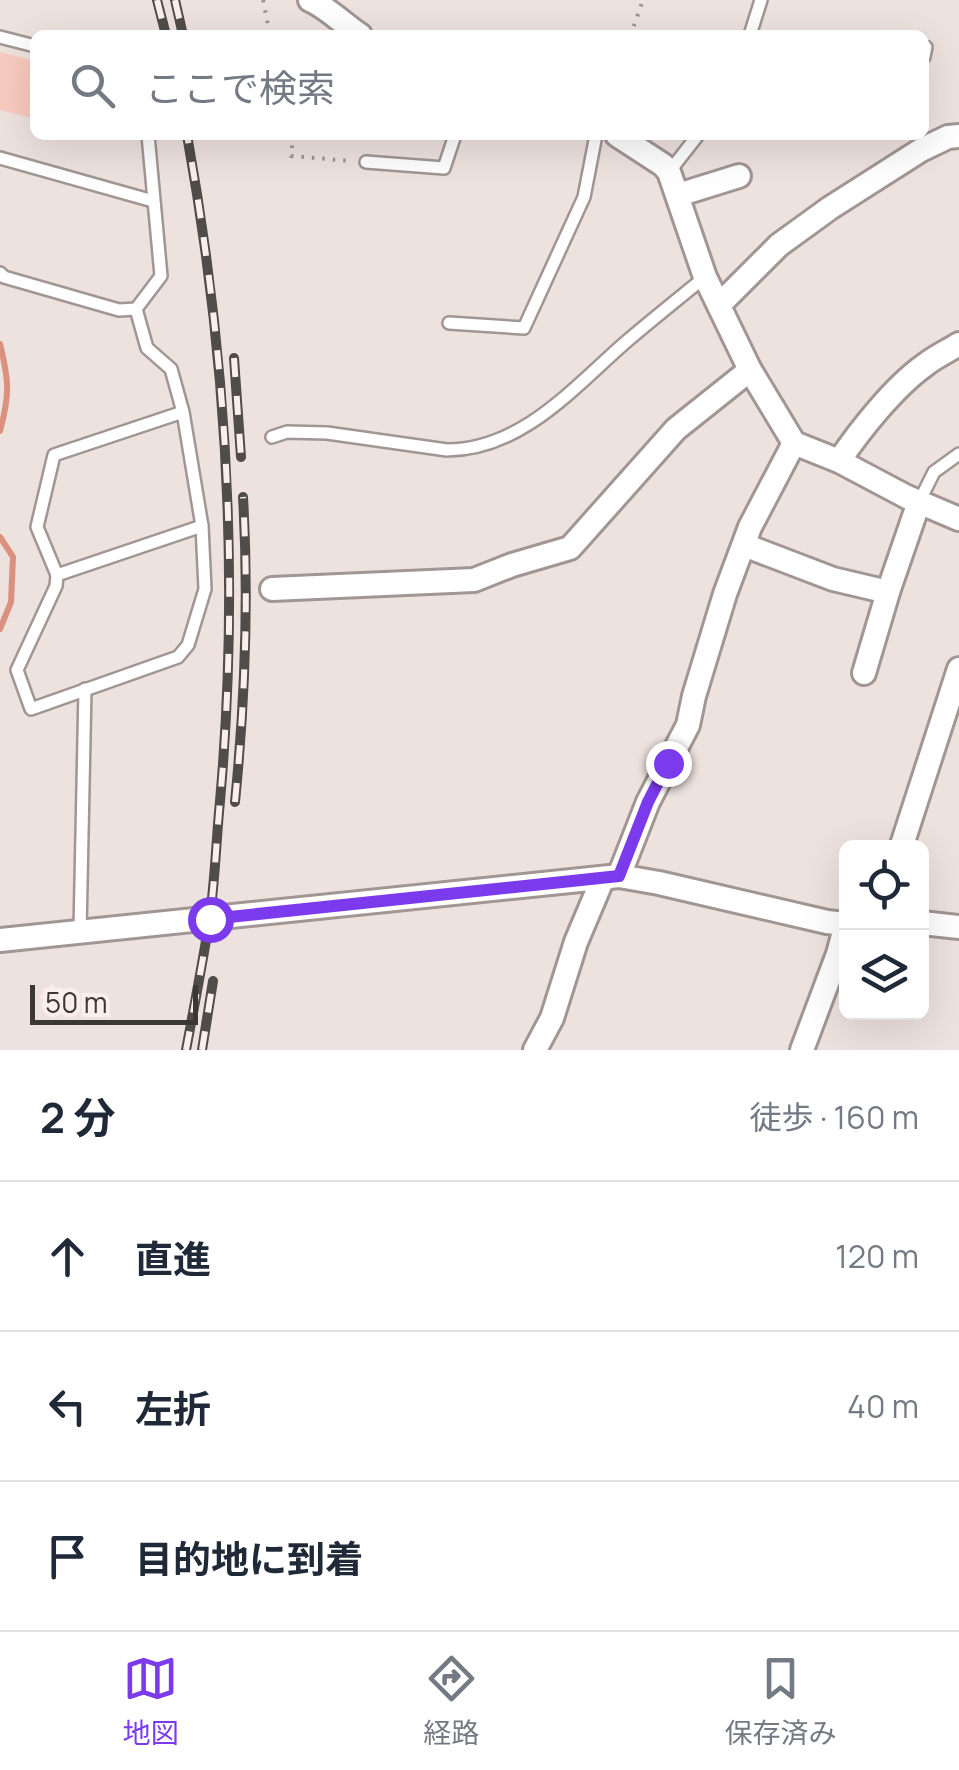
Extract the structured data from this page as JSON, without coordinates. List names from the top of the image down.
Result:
{
  "scale_bar": "50 m",
  "page": {
    "search": "ここで検索",
    "scale": "50 m",
    "heading": ["2 分", "徒歩 · 160 m"],
    "list": [
      ["直進", "120 m"],
      ["左折", "40 m"],
      "目的地に到着"
    ],
    "nav": ["地図", "経路", "保存済み"]
  }
}
